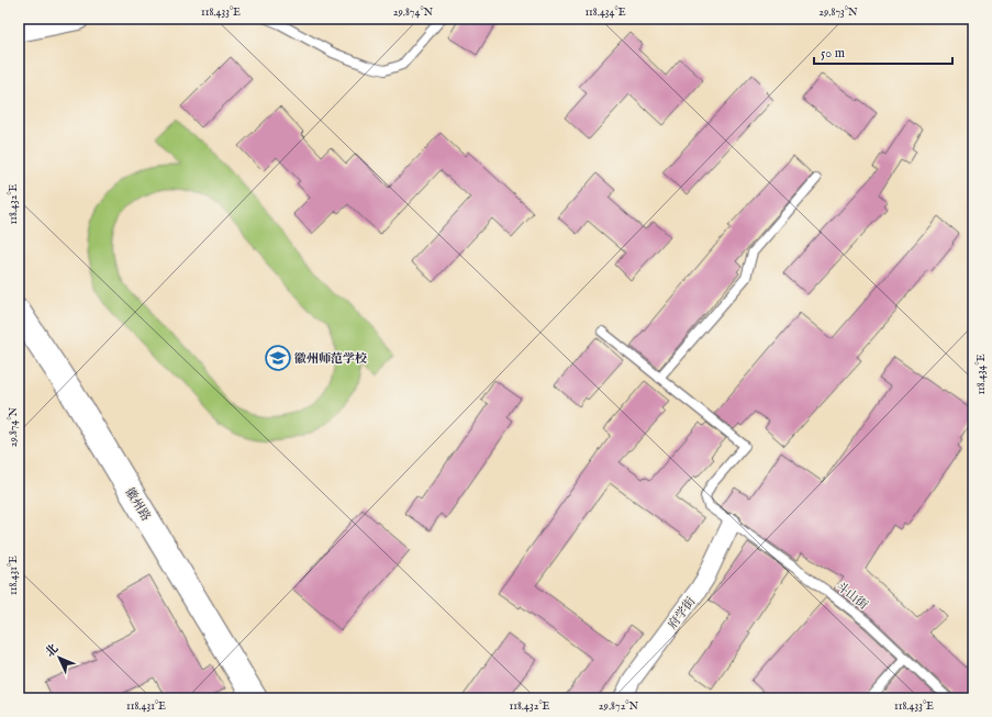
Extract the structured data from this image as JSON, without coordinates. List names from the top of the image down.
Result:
{
  "streets": {
    "main road": ["徽州路"],
    "street": ["府学街"],
    "lane": ["斗山街"]
  },
  "crossings": [
    ["斗山街", "府学街"]
  ],
  "places": {
    "school or university": ["徽州师范学校"]
  },
  "scale_bar": "50 m",
  "north": "top left",
  "coordinates": [
    "118.433°E",
    "29.874°N",
    "118.434°E",
    "29.873°N",
    "118.432°E",
    "118.431°E",
    "29.872°N"
  ]
}
